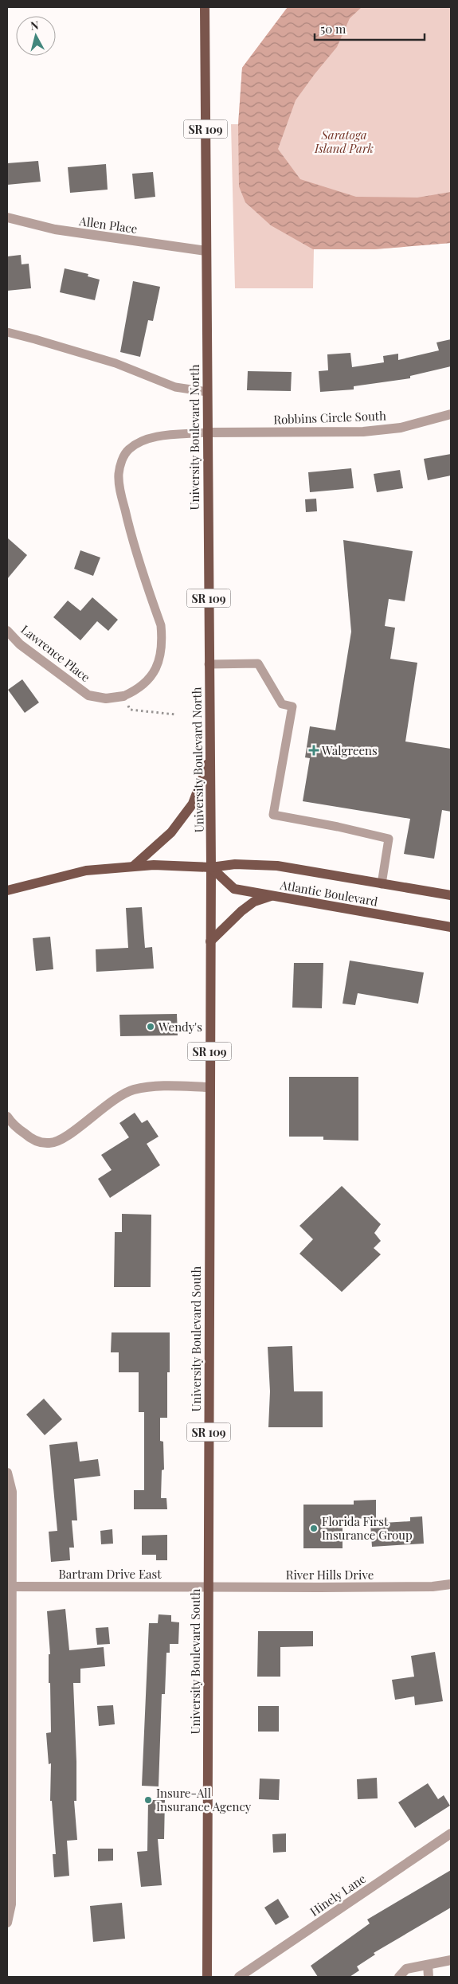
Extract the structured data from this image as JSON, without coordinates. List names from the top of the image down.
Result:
{
  "streets": {
    "main road": [
      "SR 109",
      "University Boulevard North",
      "Atlantic Boulevard",
      "University Boulevard South"
    ],
    "street": [
      "Allen Place",
      "Robbins Circle South",
      "Lawrence Place",
      "Bartram Drive East",
      "River Hills Drive",
      "Hinely Lane"
    ]
  },
  "crossings": [
    ["Allen Place", "University Boulevard North"],
    ["Robbins Circle South", "University Boulevard North"],
    ["University Boulevard North", "Atlantic Boulevard"],
    ["University Boulevard North", "University Boulevard South"],
    ["Atlantic Boulevard", "University Boulevard South"],
    ["University Boulevard South", "Bartram Drive East"],
    ["University Boulevard South", "River Hills Drive"],
    ["Bartram Drive East", "River Hills Drive"]
  ],
  "parks": ["Saratoga Island Park"],
  "places": {
    "health": ["Walgreens"],
    "other": ["Wendy's", "Florida First Insurance Group", "Insure-All Insurance Agency"]
  },
  "scale_bar": "50 m",
  "north": "top"
}
